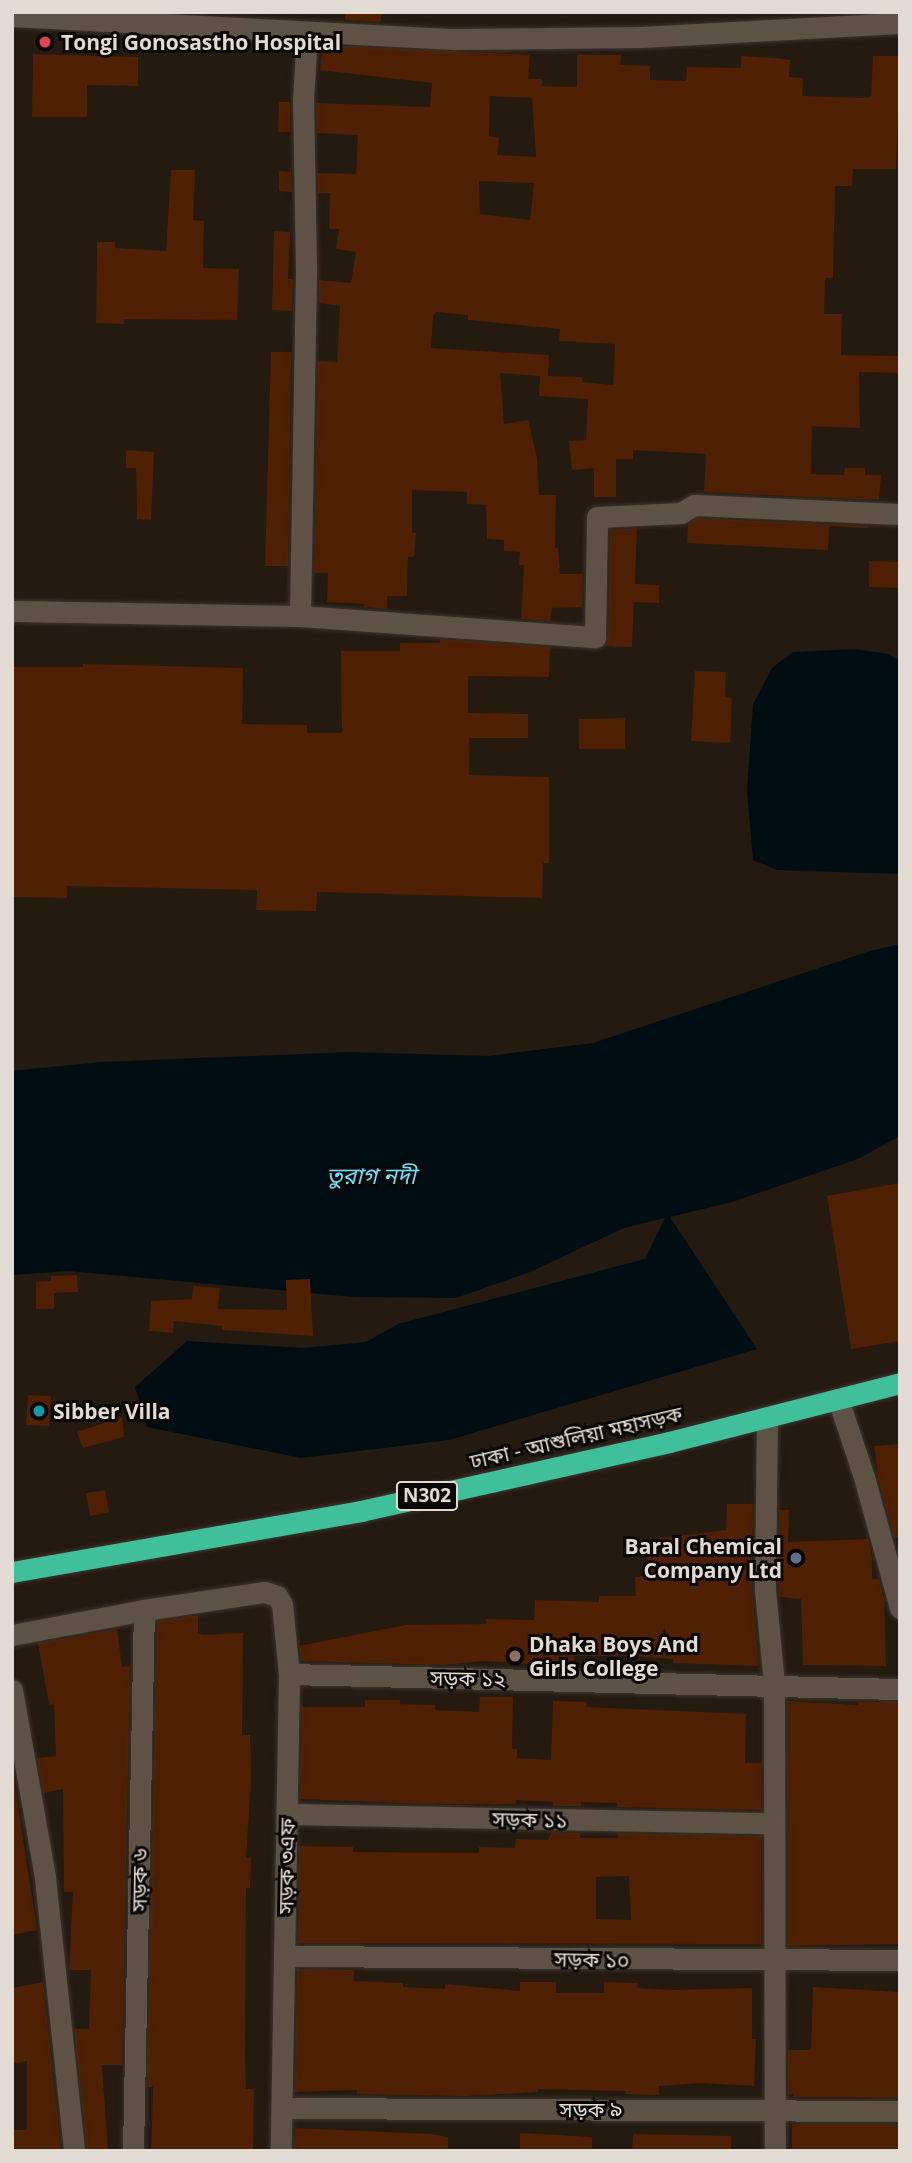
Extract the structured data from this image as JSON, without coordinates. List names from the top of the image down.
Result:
{
  "streets": {
    "highway": ["ঢাকা - আশুলিয়া মহাসড়ক", "N302"],
    "street": [
      "সড়ক ১২",
      "সড়ক ১১",
      "সড়ক ৩এফ",
      "সড়ক ৬",
      "সড়ক ১০",
      "সড়ক ৯"
    ]
  },
  "crossings": [
    ["ঢাকা - আশুলিয়া মহাসড়ক", "N302"],
    ["সড়ক ১২", "সড়ক ৩এফ"],
    ["সড়ক ১১", "সড়ক ৩এফ"],
    ["সড়ক ৩এফ", "সড়ক ৬"],
    ["সড়ক ৩এফ", "সড়ক ১০"],
    ["সড়ক ৩এফ", "সড়ক ৯"]
  ],
  "water": ["তুরাগ নদী"],
  "places": [
    "Tongi Gonosastho Hospital",
    "Sibber Villa",
    "Baral Chemical Company Ltd",
    "Dhaka Boys And Girls College"
  ]
}
